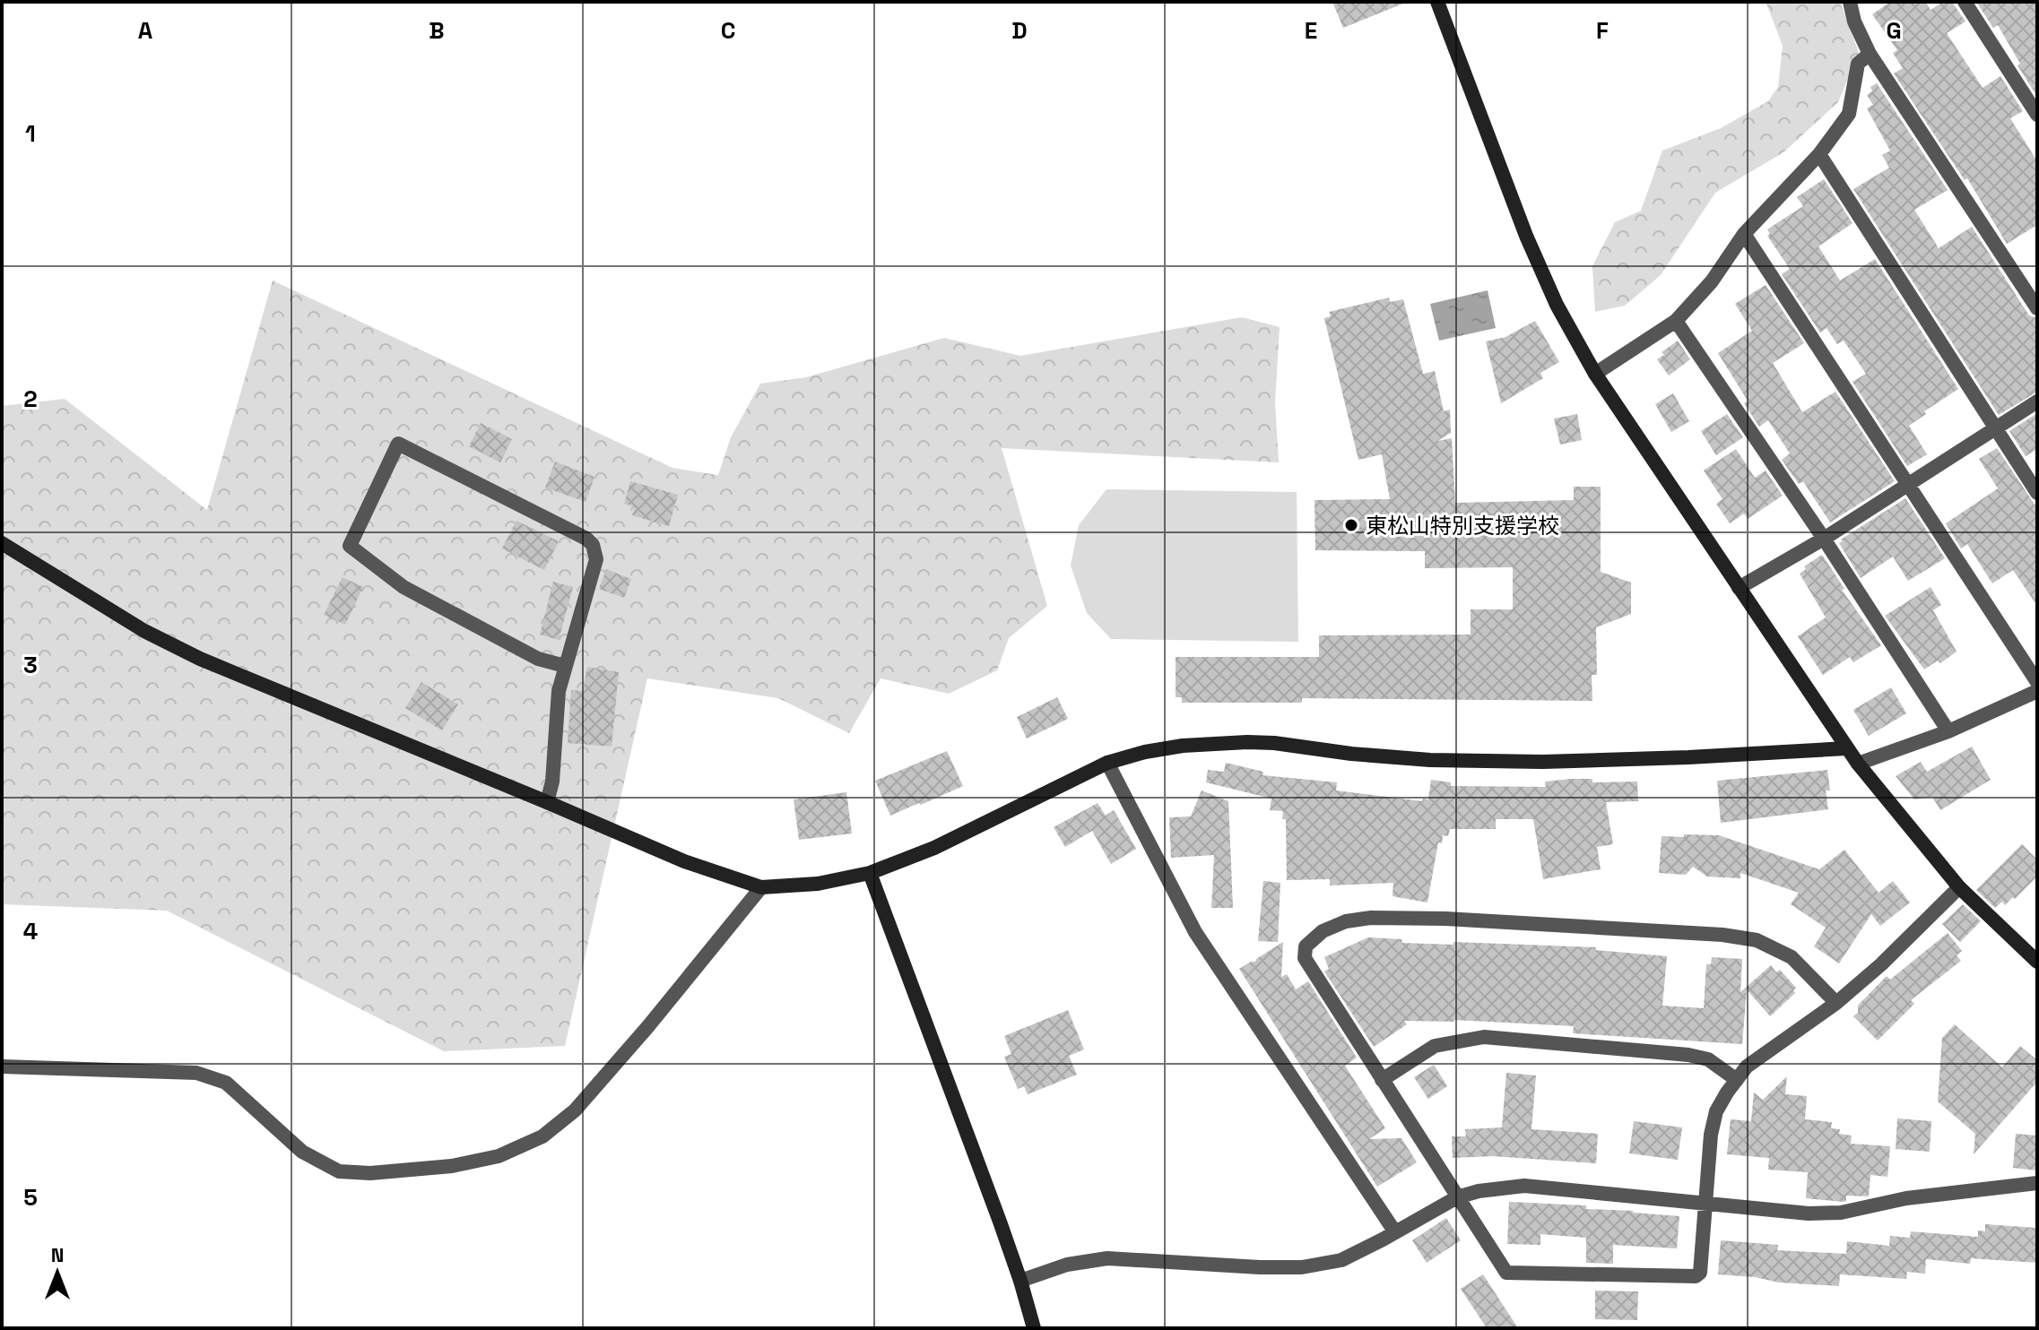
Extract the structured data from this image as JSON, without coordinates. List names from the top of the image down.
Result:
{
  "places": ["東松山特別支援学校"],
  "north": "top",
  "grid": {
    "columns": [
      "A",
      "B",
      "C",
      "D",
      "E",
      "F",
      "G"
    ],
    "rows": [
      "1",
      "2",
      "3",
      "4",
      "5"
    ]
  }
}
